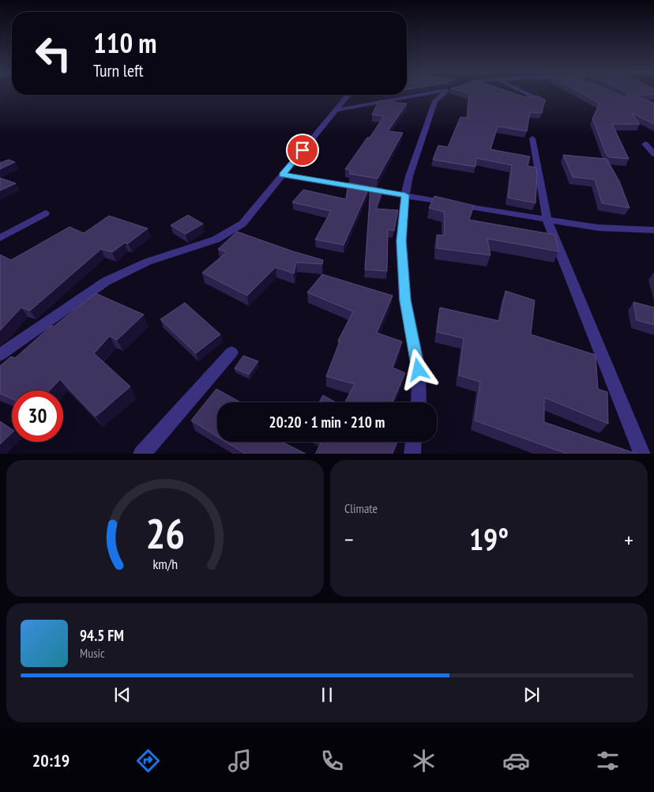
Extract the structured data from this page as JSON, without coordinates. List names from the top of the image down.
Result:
{
  "page": {
    "turn": ["110 m", "Turn left"],
    "limit": "30",
    "trip": "20:20 · 1 min · 210 m",
    "tile": "Climate",
    "heat": ["−", "19°", "+"],
    "song": ["94.5 FM", "Music"],
    "tabs": "20:19",
    "gauge": ["26", "km/h"]
  }
}
